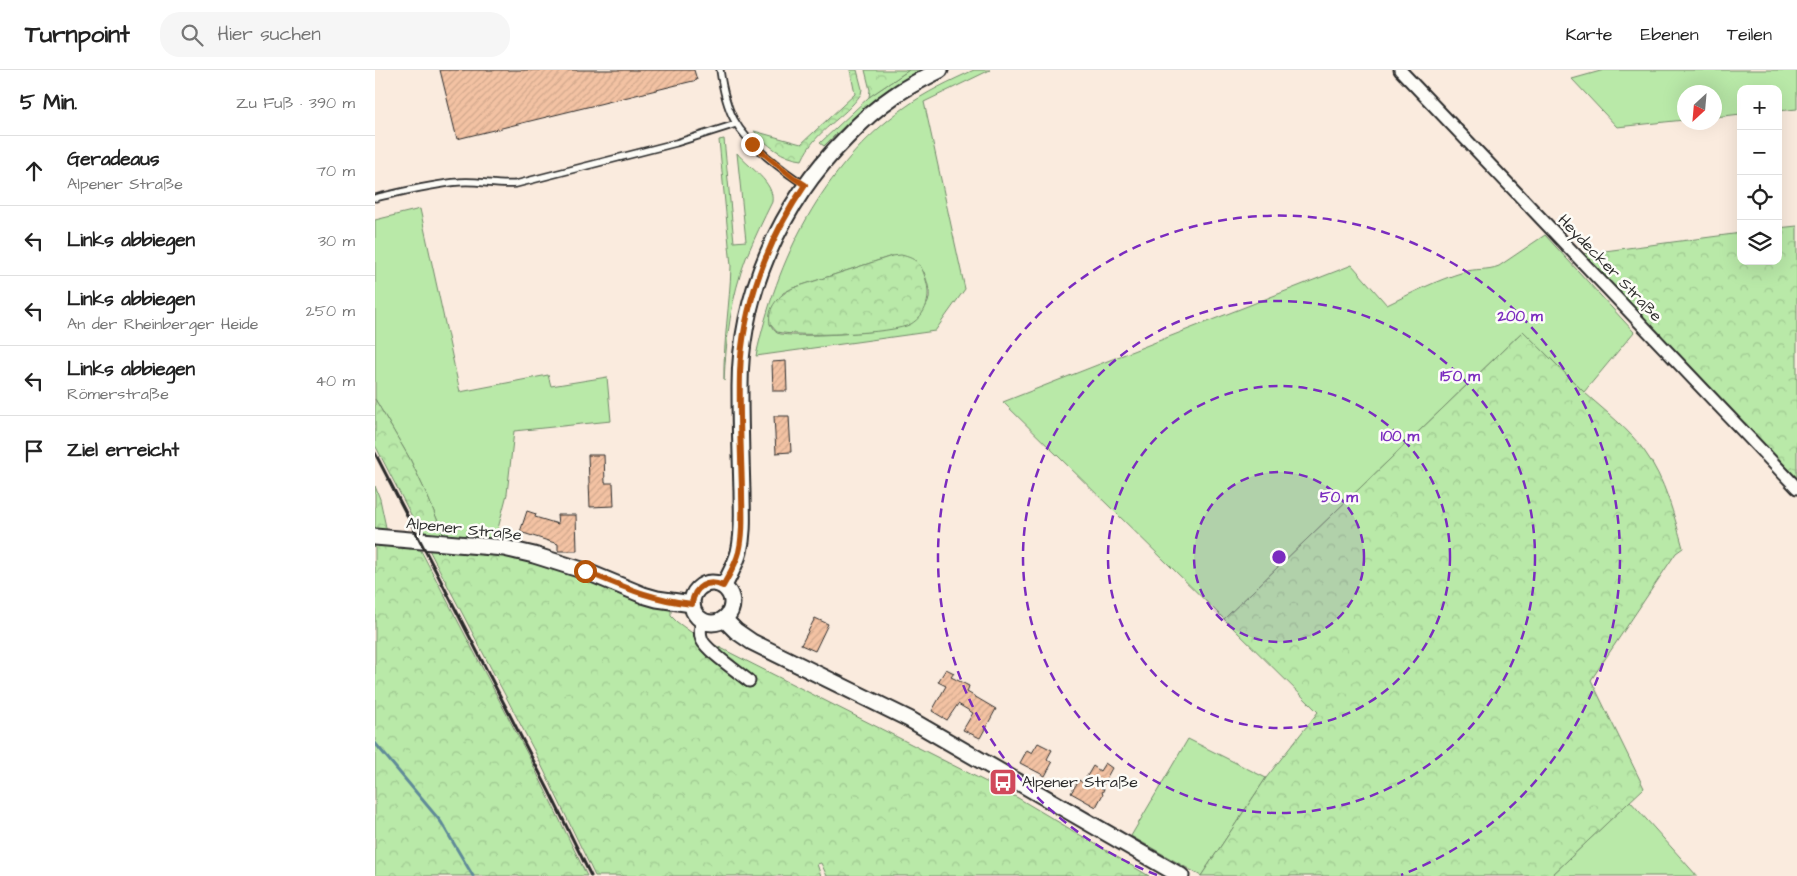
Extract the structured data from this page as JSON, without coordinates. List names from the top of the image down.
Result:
{
  "streets": {
    "street": ["Heydecker Straße", "Alpener Straße"]
  },
  "places": {
    "bus stop": ["Alpener Straße"]
  },
  "north": "bottom left",
  "page": {
    "header": "Turnpoint",
    "search": "Hier suchen",
    "nav": ["Karte", "Ebenen", "Teilen"],
    "heading": ["5 Min.", "Zu Fuß · 390 m"],
    "map_buttons": ["+", "−"],
    "list": [
      ["Geradeaus", "Alpener Straße", "70 m"],
      ["Links abbiegen", "30 m"],
      ["Links abbiegen", "An der Rheinberger Heide", "250 m"],
      ["Links abbiegen", "Römerstraße", "40 m"],
      "Ziel erreicht"
    ]
  },
  "rings": [
    "200 m",
    "150 m",
    "100 m",
    "50 m"
  ]
}
